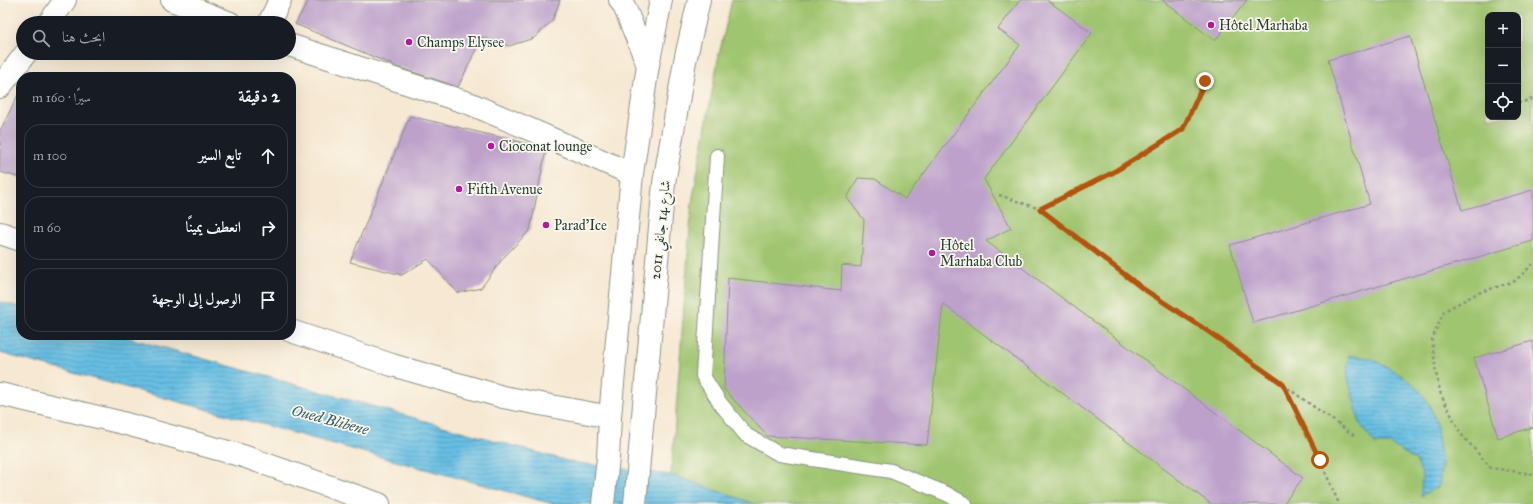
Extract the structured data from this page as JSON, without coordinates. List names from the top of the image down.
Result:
{
  "streets": {
    "street": ["شارع 14 جانفي 2011"]
  },
  "water": ["Oued Blibene"],
  "places": [
    "Hôtel Marhaba",
    "Champs Elysee",
    "Cioconat lounge",
    "Fifth Avenue",
    "Parad'Ice",
    "Hôtel Marhaba Club"
  ],
  "page": {
    "map_buttons": ["+", "−"],
    "search": "ابحث هنا",
    "heading": ["2 دقيقة", "سيرًا · 160 m"],
    "list": [
      ["تابع السير", "100 m"],
      ["انعطف يمينًا", "60 m"],
      "الوصول إلى الوجهة"
    ]
  }
}
